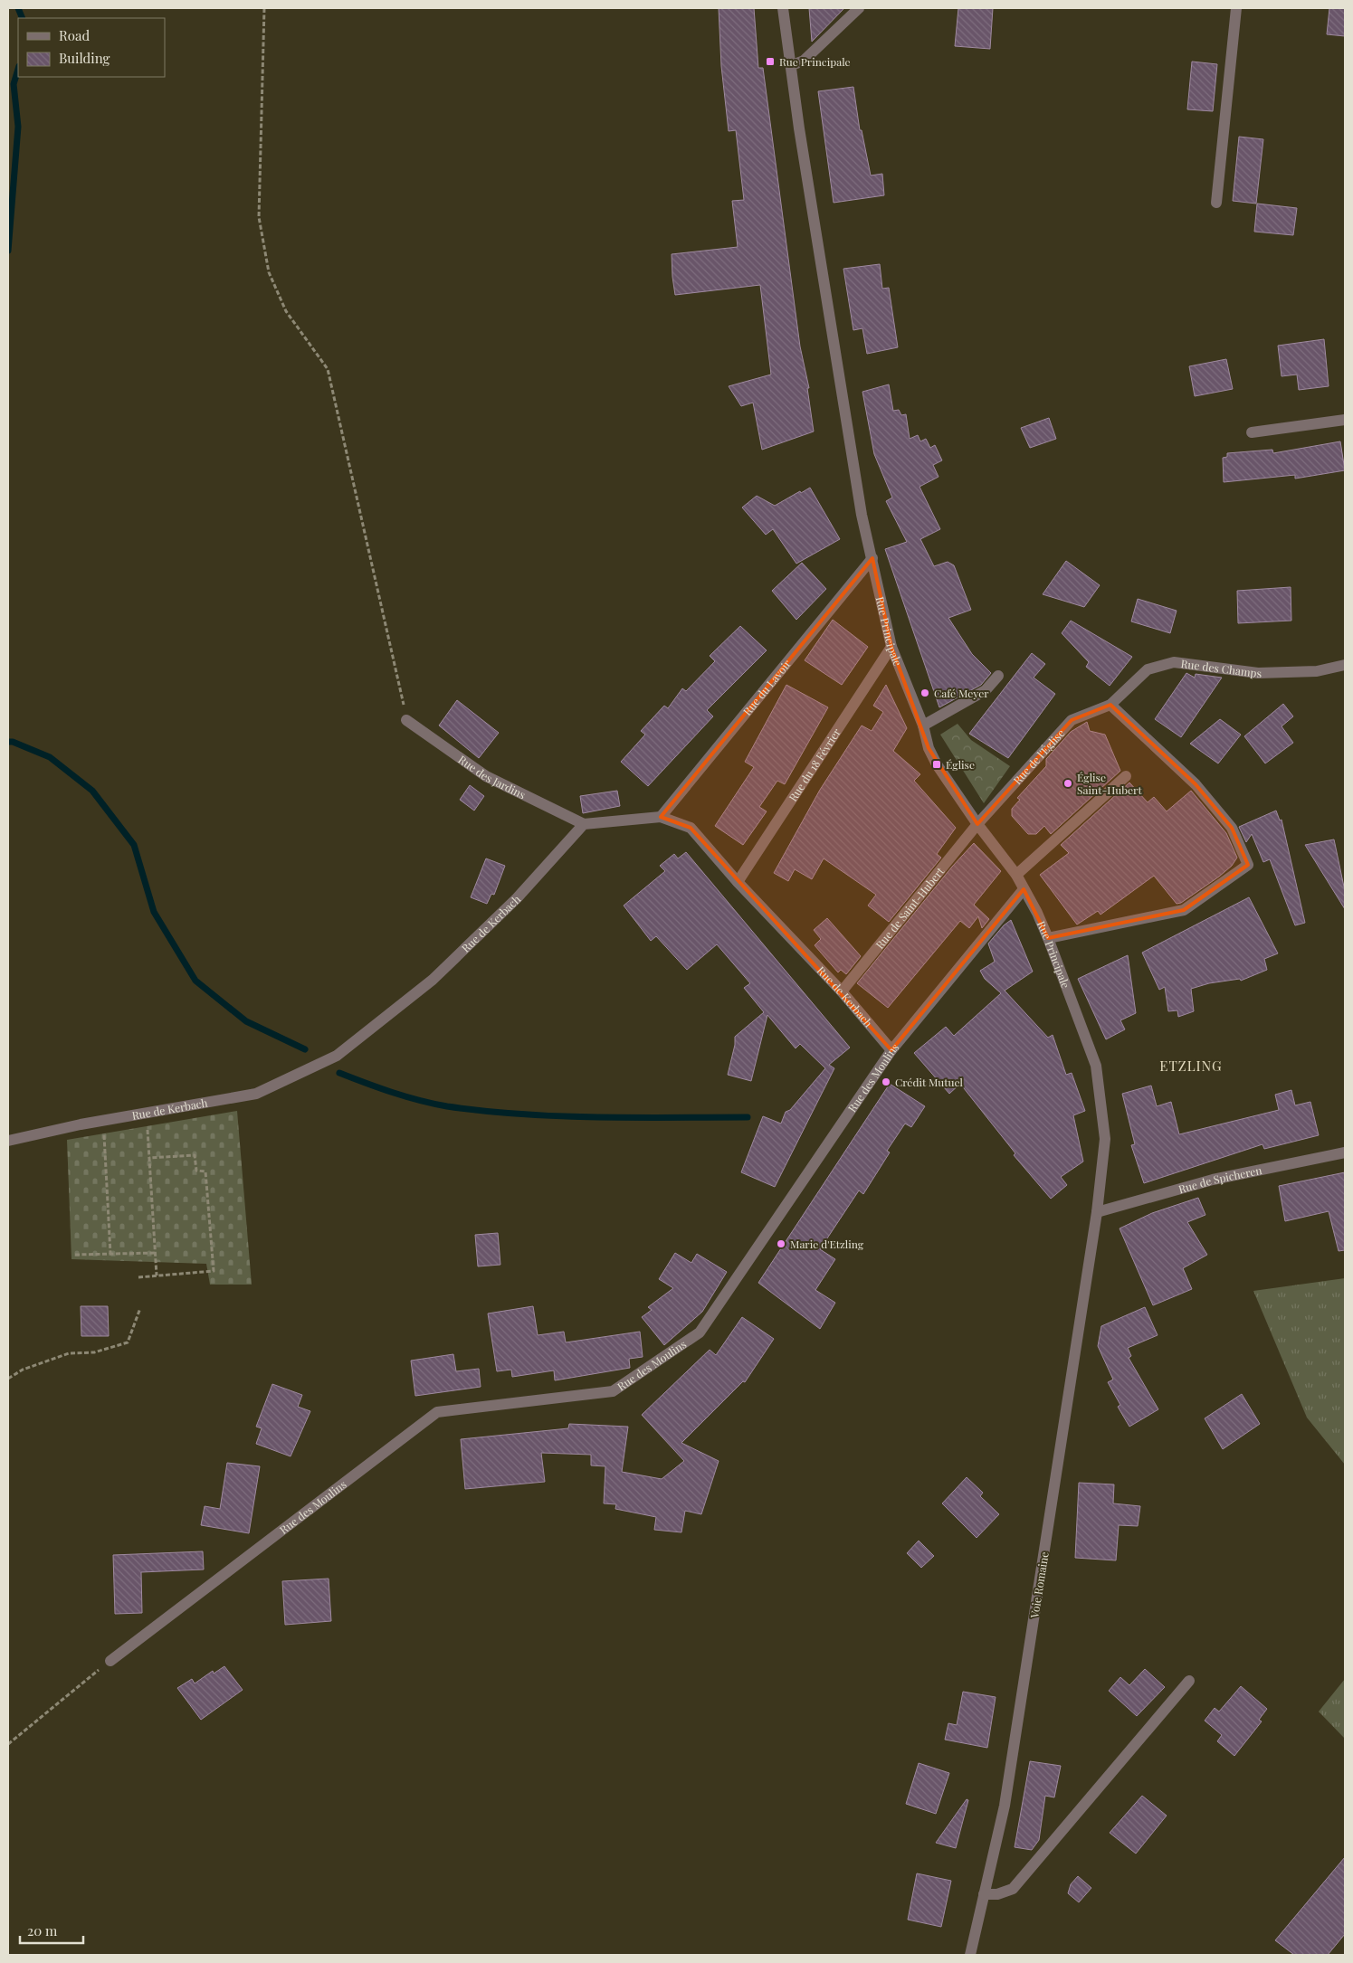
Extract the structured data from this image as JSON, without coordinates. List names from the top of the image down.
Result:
{
  "streets": {
    "street": [
      "Rue Principale",
      "Rue des Champs",
      "Rue du Lavoir",
      "Rue de l'Église",
      "Rue du 18 Février",
      "Rue des Jardins",
      "Rue de Saint-Hubert",
      "Rue de Kerbach",
      "Rue des Moulins",
      "Rue de Spicheren",
      "Voie Romaine"
    ]
  },
  "crossings": [
    ["Rue Principale", "Rue du Lavoir"],
    ["Rue Principale", "Rue de l'Église"],
    ["Rue Principale", "Rue du 18 Février"],
    ["Rue Principale", "Rue de Saint-Hubert"],
    ["Rue Principale", "Rue des Moulins"],
    ["Rue Principale", "Rue de Spicheren"],
    ["Rue Principale", "Voie Romaine"],
    ["Rue des Champs", "Rue de l'Église"],
    ["Rue du Lavoir", "Rue de Kerbach"],
    ["Rue de l'Église", "Rue de Saint-Hubert"],
    ["Rue du 18 Février", "Rue de Kerbach"],
    ["Rue des Jardins", "Rue de Kerbach"],
    ["Rue de Saint-Hubert", "Rue de Kerbach"],
    ["Rue de Kerbach", "Rue des Moulins"],
    ["Rue de Spicheren", "Voie Romaine"]
  ],
  "districts": ["ETZLING"],
  "places": {
    "transit": ["Rue Principale", "Église"],
    "other": [
      "Café Meyer",
      "Église Saint-Hubert",
      "Crédit Mutuel",
      "Marie d'Etzling"
    ]
  },
  "legend": ["Road", "Building"],
  "scale_bar": "20 m"
}
